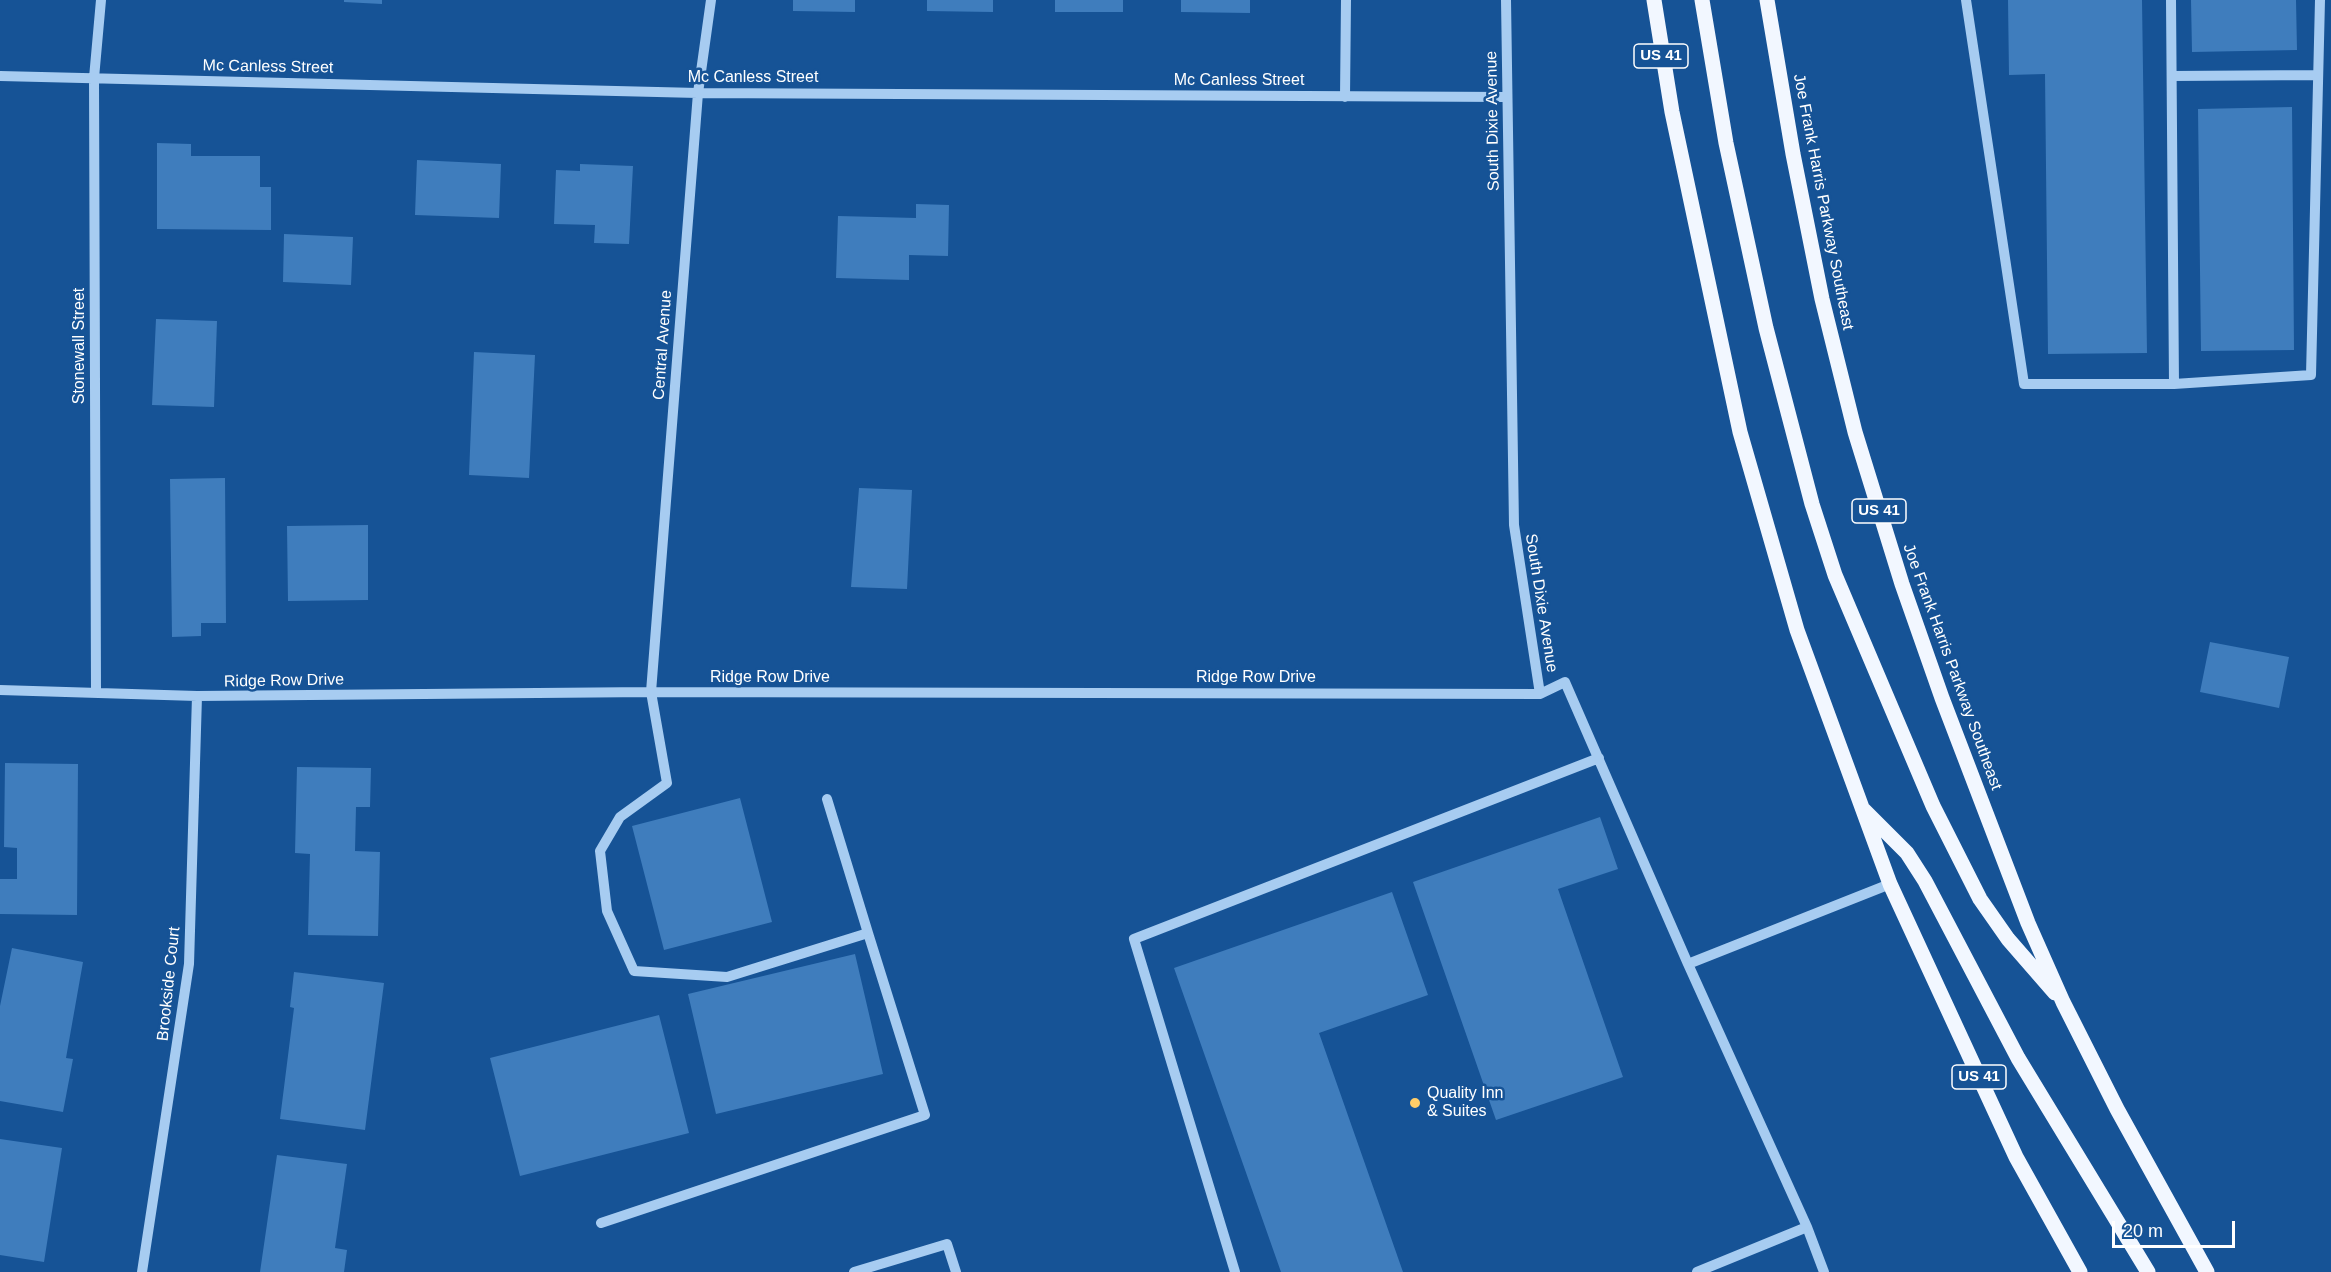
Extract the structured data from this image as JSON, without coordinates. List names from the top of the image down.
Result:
{
  "streets": {
    "main road": ["US 41", "Joe Frank Harris Parkway Southeast"],
    "street": [
      "Mc Canless Street",
      "South Dixie Avenue",
      "Central Avenue",
      "Stonewall Street",
      "Ridge Row Drive",
      "Brookside Court"
    ]
  },
  "crossings": [
    ["Mc Canless Street", "South Dixie Avenue"],
    ["Mc Canless Street", "Central Avenue"],
    ["Mc Canless Street", "Stonewall Street"],
    ["South Dixie Avenue", "Ridge Row Drive"],
    ["Central Avenue", "Ridge Row Drive"],
    ["Stonewall Street", "Ridge Row Drive"],
    ["Ridge Row Drive", "Brookside Court"]
  ],
  "places": ["Quality Inn & Suites"],
  "scale_bar": "20 m"
}
